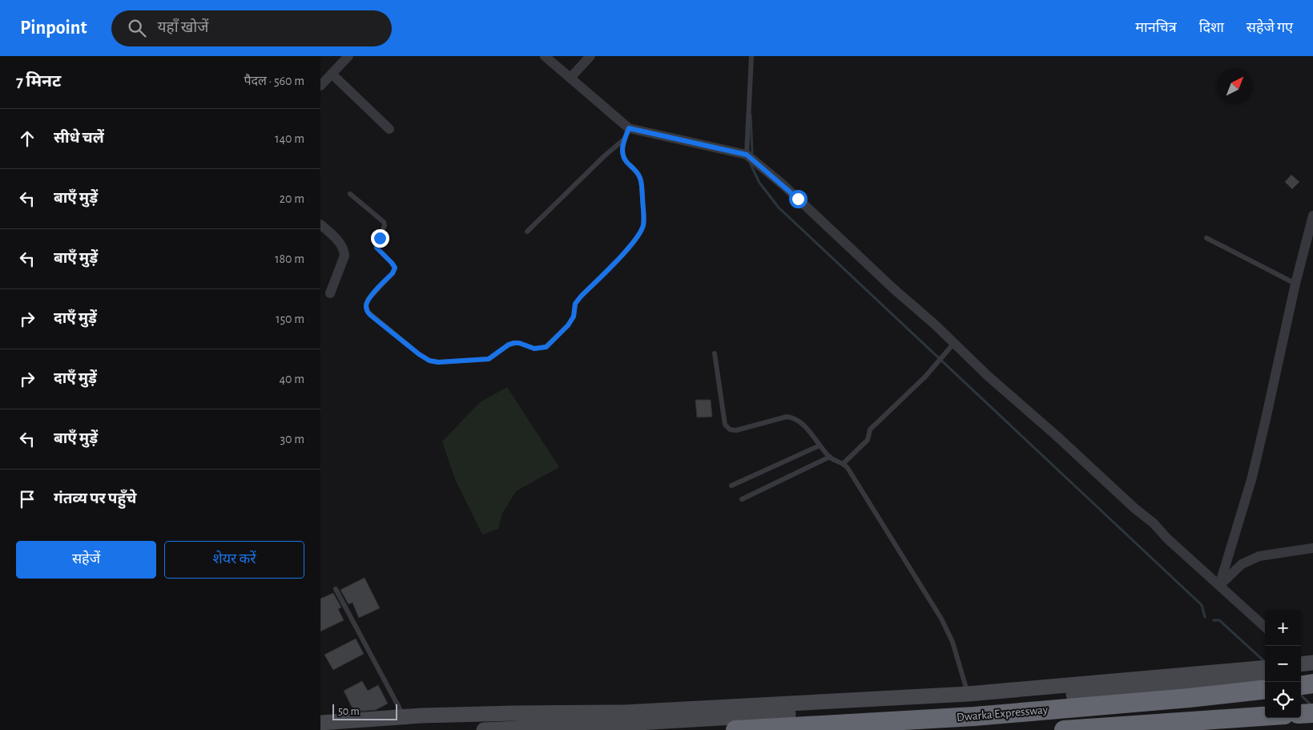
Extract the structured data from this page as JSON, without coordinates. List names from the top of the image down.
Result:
{
  "streets": {
    "highway": ["Dwarka Expressway"]
  },
  "scale_bar": "50 m",
  "north": "top right",
  "page": {
    "header": "Pinpoint",
    "search": "यहाँ खोजें",
    "nav": ["मानचित्र", "दिशा", "सहेजे गए"],
    "heading": ["7 मिनट", "पैदल · 560 m"],
    "list": [
      ["सीधे चलें", "140 m"],
      ["बाएँ मुड़ें", "20 m"],
      ["बाएँ मुड़ें", "180 m"],
      ["दाएँ मुड़ें", "150 m"],
      ["दाएँ मुड़ें", "40 m"],
      ["बाएँ मुड़ें", "30 m"],
      "गंतव्य पर पहुँचे"
    ],
    "buttons": ["सहेजें", "शेयर करें"],
    "map_buttons": ["+", "−"],
    "scale": "50 m"
  }
}
